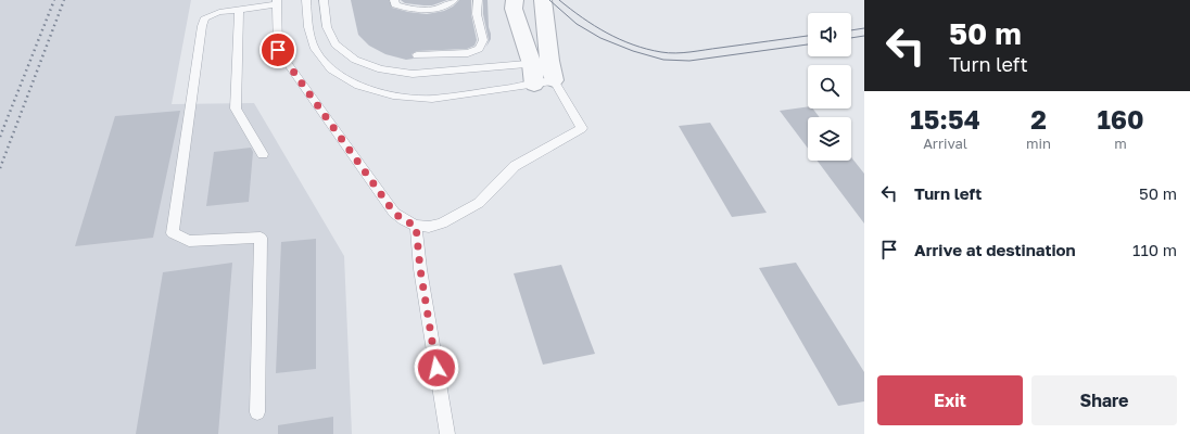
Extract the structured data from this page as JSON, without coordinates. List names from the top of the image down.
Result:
{
  "page": {
    "turn": ["50 m", "Turn left"],
    "eta": [
      "15:54",
      "Arrival",
      "2",
      "min",
      "160",
      "m"
    ],
    "list": [
      {
        "name": "Turn left",
        "value": "50 m"
      },
      {
        "name": "Arrive at destination",
        "value": "110 m"
      }
    ],
    "buttons": ["Exit", "Share"]
  }
}
